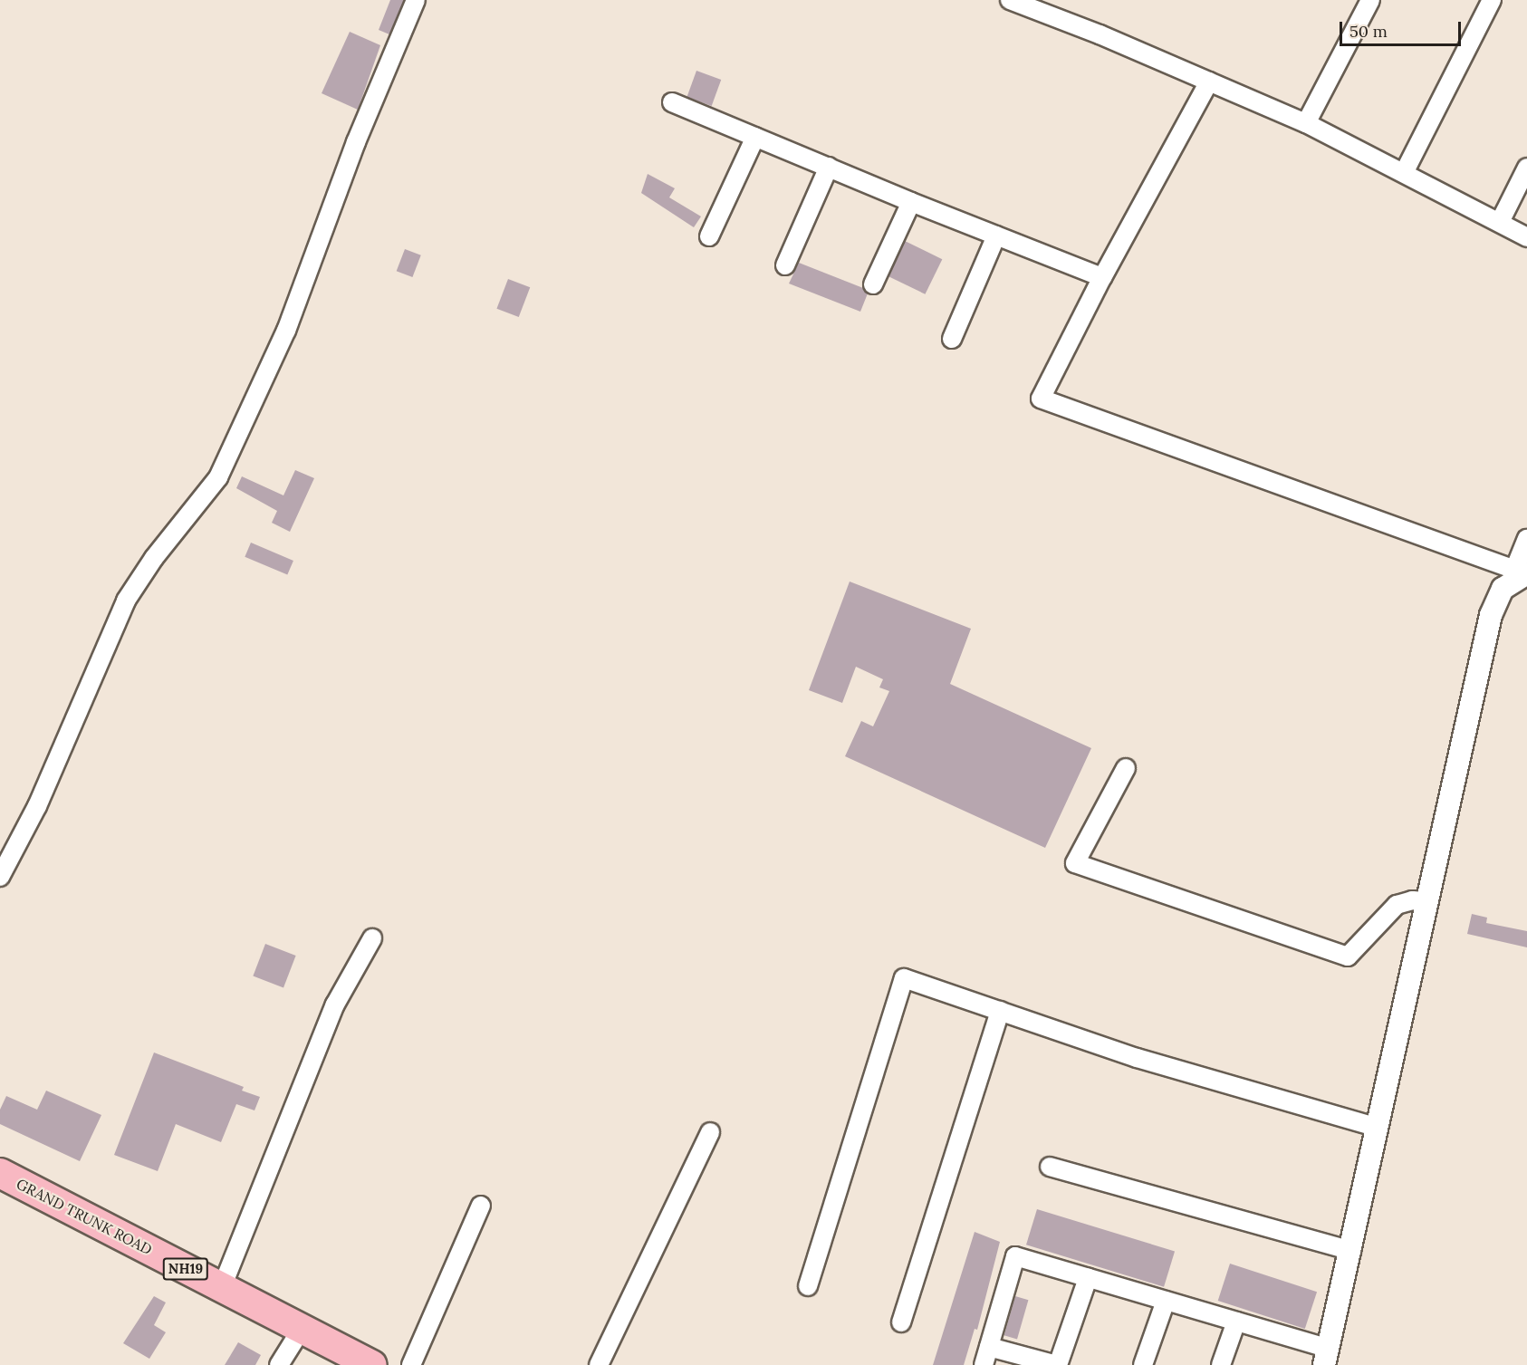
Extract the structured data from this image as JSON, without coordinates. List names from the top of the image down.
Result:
{
  "streets": {
    "highway": ["GRAND TRUNK ROAD", "NH19"]
  },
  "scale_bar": "50 m"
}
